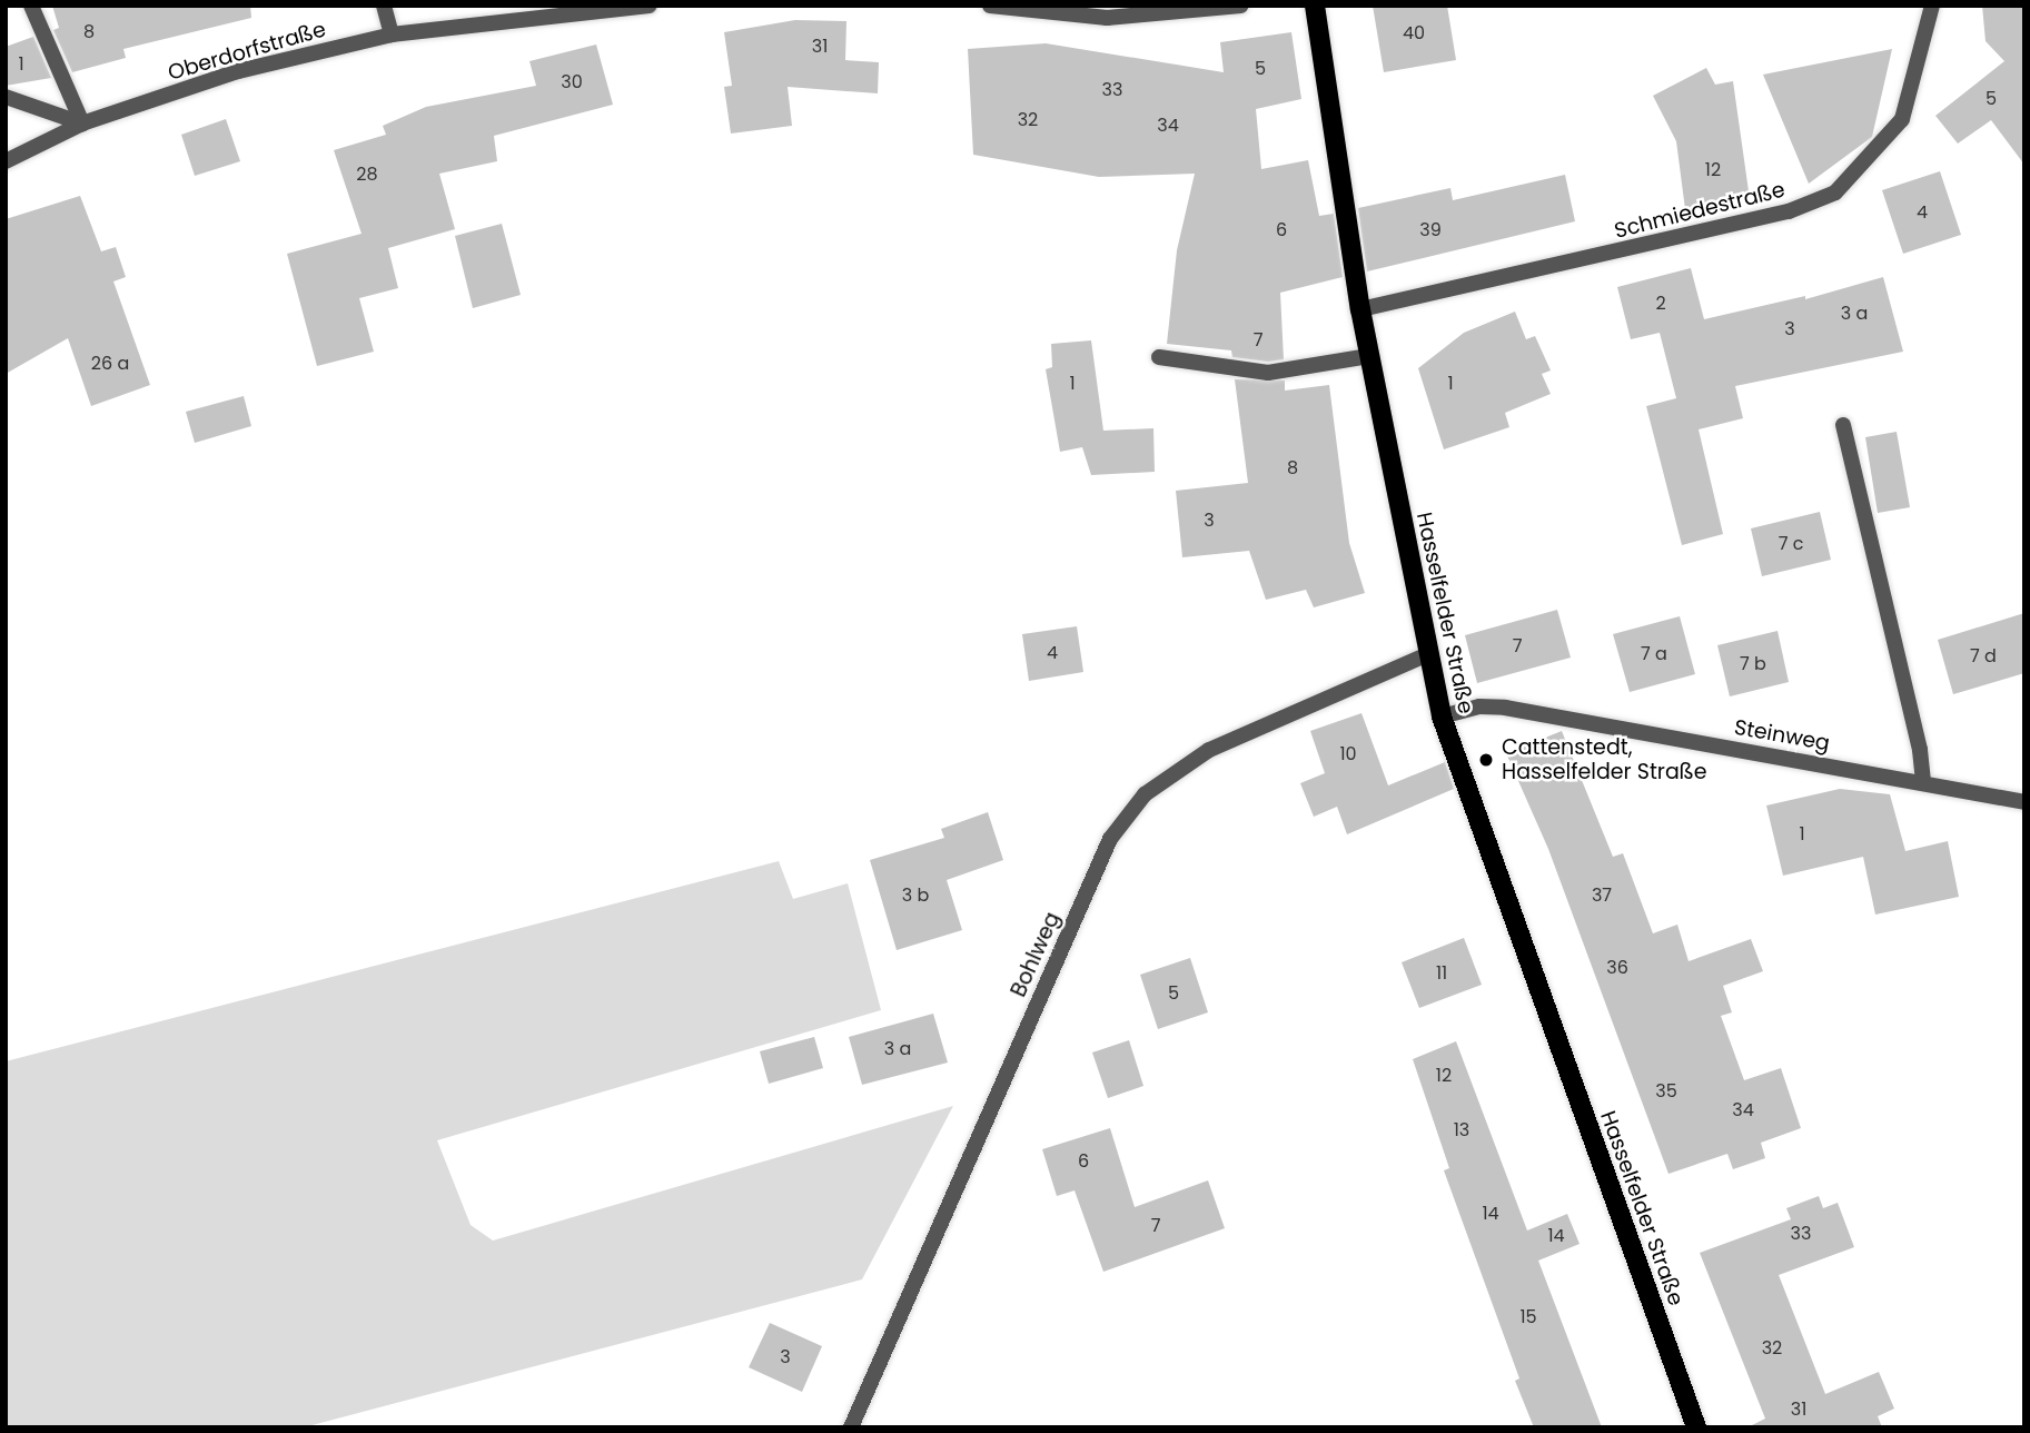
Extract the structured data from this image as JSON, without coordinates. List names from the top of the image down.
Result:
{
  "streets": {
    "main road": ["Hasselfelder Straße"],
    "street": [
      "Oberdorfstraße",
      "Schmiedestraße",
      "Steinweg",
      "Bohlweg"
    ]
  },
  "crossings": [
    ["Schmiedestraße", "Hasselfelder Straße"],
    ["Hasselfelder Straße", "Steinweg"],
    ["Hasselfelder Straße", "Bohlweg"]
  ],
  "places": ["Cattenstedt, Hasselfelder Straße"],
  "house_numbers": [
    "8",
    "40",
    "31",
    "1",
    "5",
    "30",
    "33",
    "5",
    "32",
    "34",
    "12",
    "28",
    "4",
    "6",
    "39",
    "2",
    "3 a",
    "3",
    "7",
    "26 a",
    "1",
    "1",
    "8",
    "3",
    "7 c",
    "7",
    "4",
    "7 a",
    "7 d",
    "7 b",
    "10",
    "1",
    "3 b",
    "37",
    "36",
    "11",
    "5",
    "3 a",
    "12",
    "35",
    "34",
    "13",
    "6",
    "14",
    "7",
    "33",
    "14",
    "15",
    "32",
    "3",
    "31"
  ]
}
